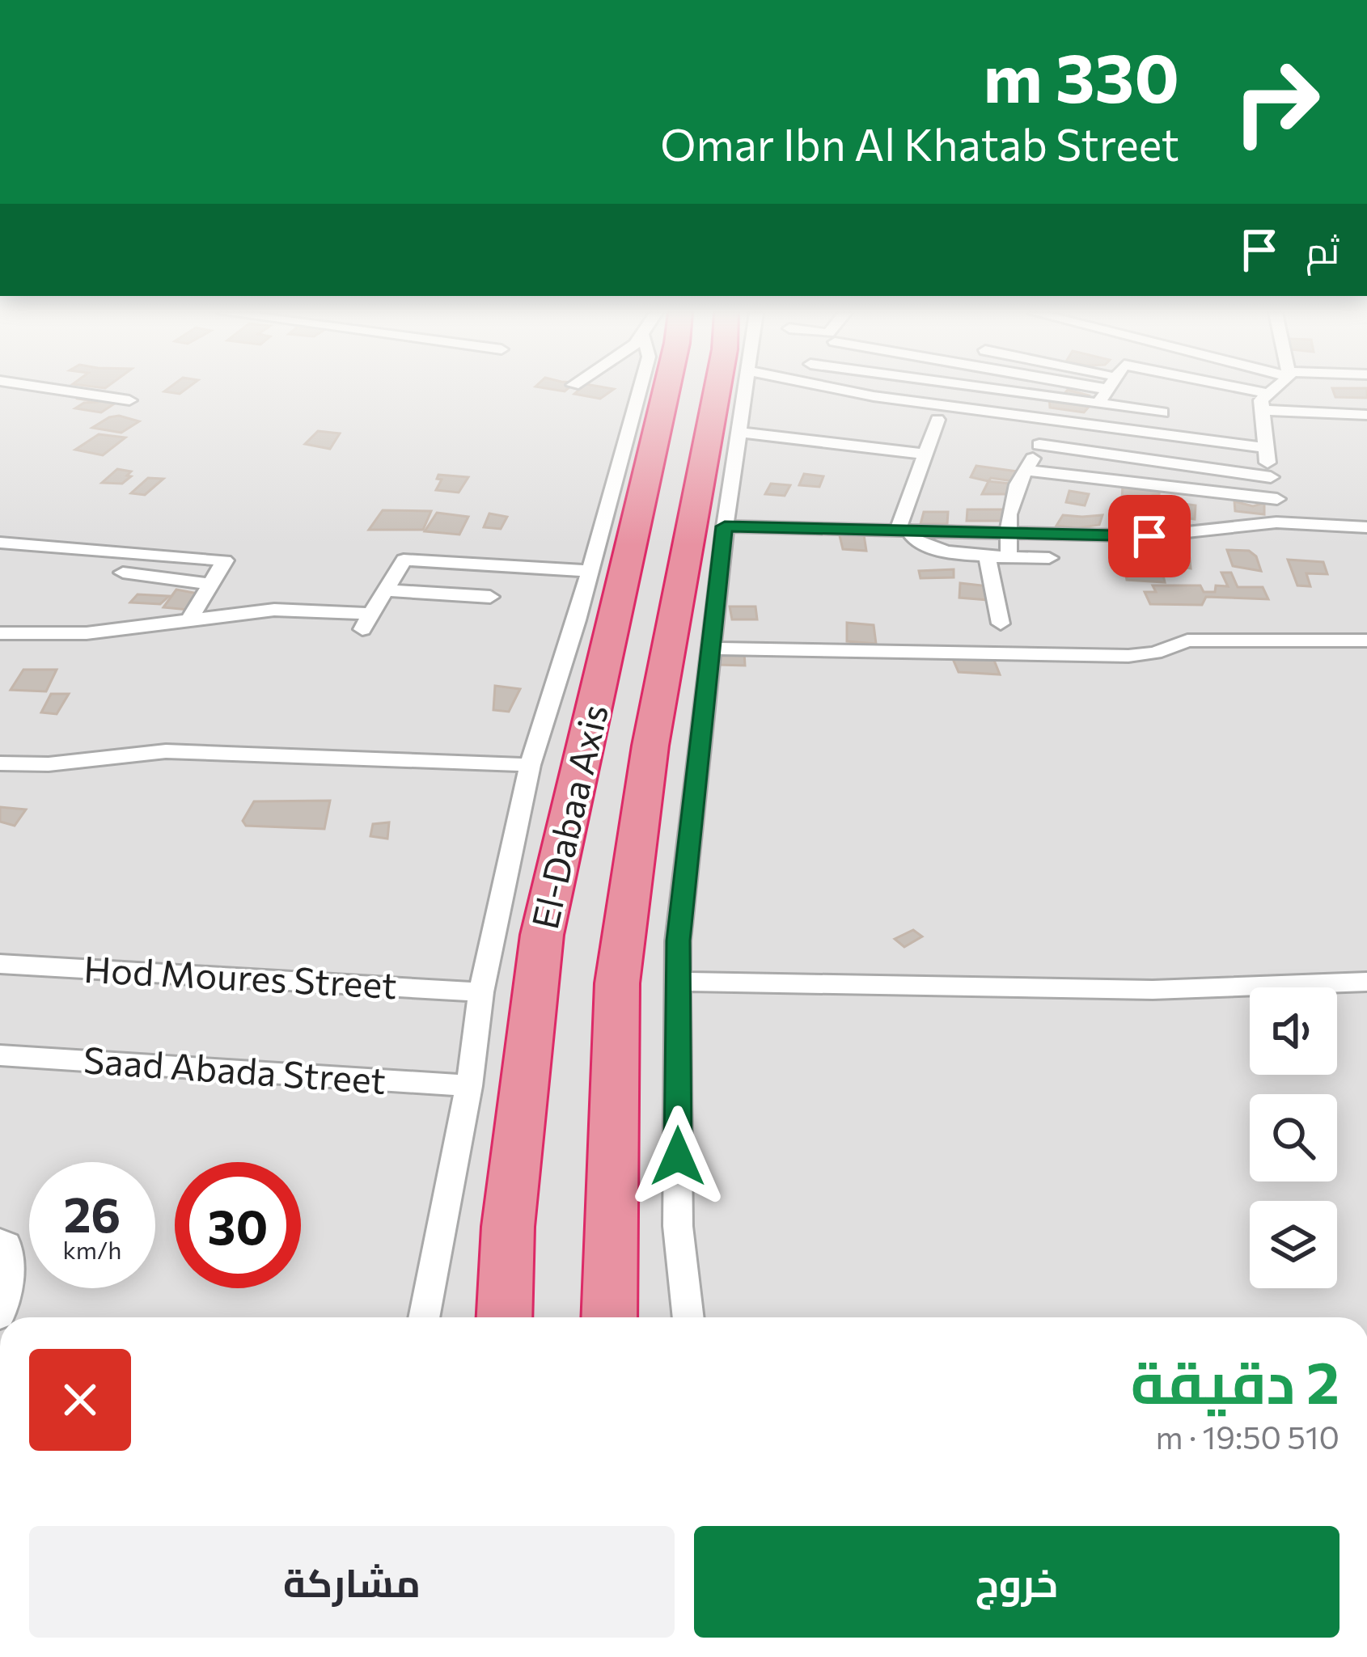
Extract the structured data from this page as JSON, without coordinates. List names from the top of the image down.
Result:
{
  "streets": {
    "highway": ["El-Dabaa Axis"],
    "street": ["Hod Moures Street", "Saad Abada Street"]
  },
  "page": {
    "turn": ["330 m", "Omar Ibn Al Khatab Street"],
    "then": "ثم",
    "speed": "26 km/h",
    "limit": "30",
    "heading": ["2 دقيقة", "510 m · 19:50"],
    "buttons": ["خروج", "مشاركة"]
  }
}
